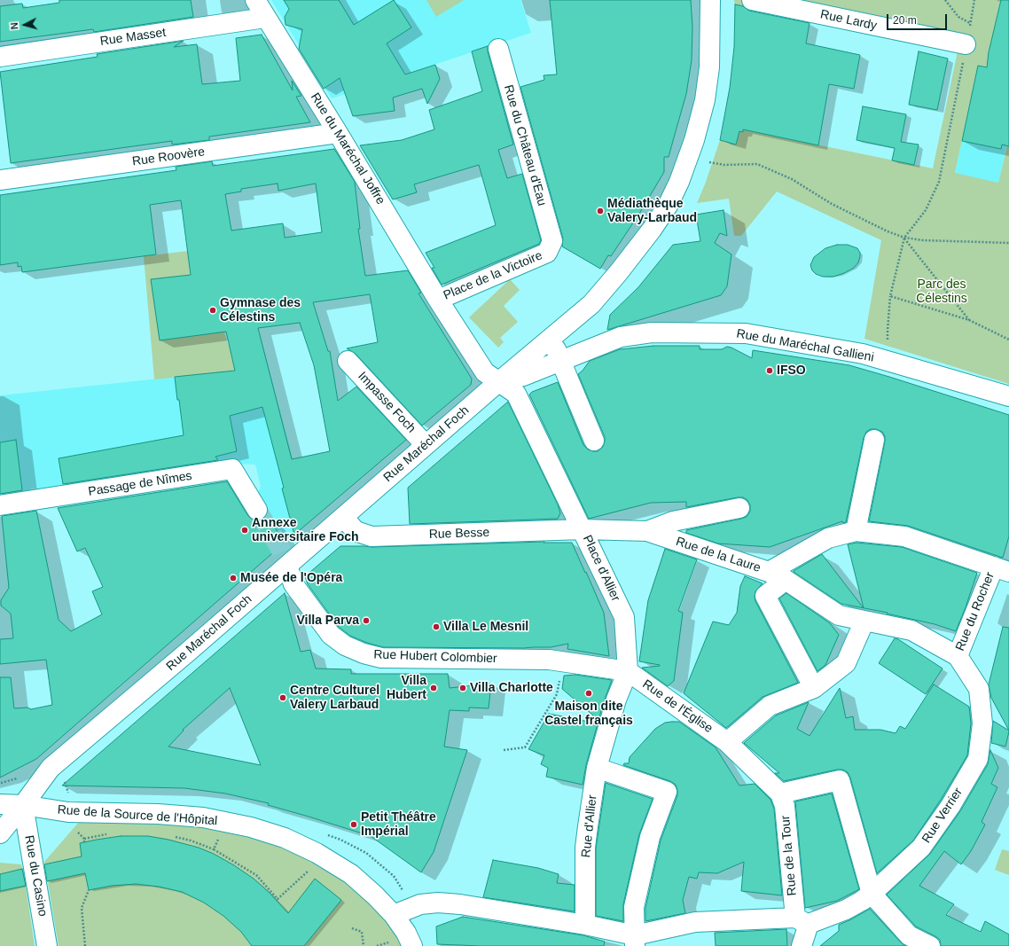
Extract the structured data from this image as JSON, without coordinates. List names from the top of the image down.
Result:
{
  "streets": {
    "street": [
      "Rue Lardy",
      "Rue Masset",
      "Rue du Château d'Eau",
      "Rue du Maréchal Joffre",
      "Rue Roovère",
      "Place de la Victoire",
      "Rue du Maréchal Gallieni",
      "Impasse Foch",
      "Rue Maréchal Foch",
      "Passage de Nîmes",
      "Rue Besse",
      "Rue de la Laure",
      "Place d'Allier",
      "Rue du Rocher",
      "Rue Hubert Colombier",
      "Rue de l'Église",
      "Rue de la Source de l'Hôpital",
      "Rue Verrier",
      "Rue d'Allier",
      "Rue de la Tour",
      "Rue du Casino"
    ]
  },
  "crossings": [
    ["Rue Masset", "Rue du Maréchal Joffre"],
    ["Rue du Château d'Eau", "Place de la Victoire"],
    ["Rue du Maréchal Joffre", "Rue Roovère"],
    ["Rue du Maréchal Joffre", "Place de la Victoire"],
    ["Place de la Victoire", "Rue du Maréchal Gallieni"],
    ["Place de la Victoire", "Rue Maréchal Foch"],
    ["Place de la Victoire", "Rue Besse"],
    ["Place de la Victoire", "Place d'Allier"],
    ["Rue du Maréchal Gallieni", "Rue Maréchal Foch"],
    ["Impasse Foch", "Rue Maréchal Foch"],
    ["Rue Maréchal Foch", "Rue Besse"],
    ["Rue Maréchal Foch", "Rue Hubert Colombier"],
    ["Rue Maréchal Foch", "Rue de la Source de l'Hôpital"],
    ["Rue Maréchal Foch", "Rue du Casino"],
    ["Rue Besse", "Place d'Allier"],
    ["Rue de la Laure", "Place d'Allier"],
    ["Rue de la Laure", "Rue du Rocher"],
    ["Place d'Allier", "Rue Hubert Colombier"],
    ["Place d'Allier", "Rue de l'Église"],
    ["Place d'Allier", "Rue d'Allier"],
    ["Rue du Rocher", "Rue Verrier"],
    ["Rue Hubert Colombier", "Rue de l'Église"],
    ["Rue Hubert Colombier", "Rue d'Allier"],
    ["Rue de l'Église", "Rue d'Allier"],
    ["Rue de l'Église", "Rue de la Tour"],
    ["Rue de la Source de l'Hôpital", "Rue du Casino"],
    ["Rue Verrier", "Rue de la Tour"]
  ],
  "parks": ["Parc des Célestins"],
  "places": [
    "Médiathèque Valery-Larbaud",
    "Gymnase des Célestins",
    "IFSO",
    "Annexe universitaire Foch",
    "Musée de l'Opéra",
    "Villa Parva",
    "Villa Le Mesnil",
    "Villa Hubert",
    "Villa Charlotte",
    "Maison dite Castel français",
    "Centre Culturel Valery Larbaud",
    "Petit Théâtre Impérial"
  ],
  "scale_bar": "20 m",
  "north": "left"
}
